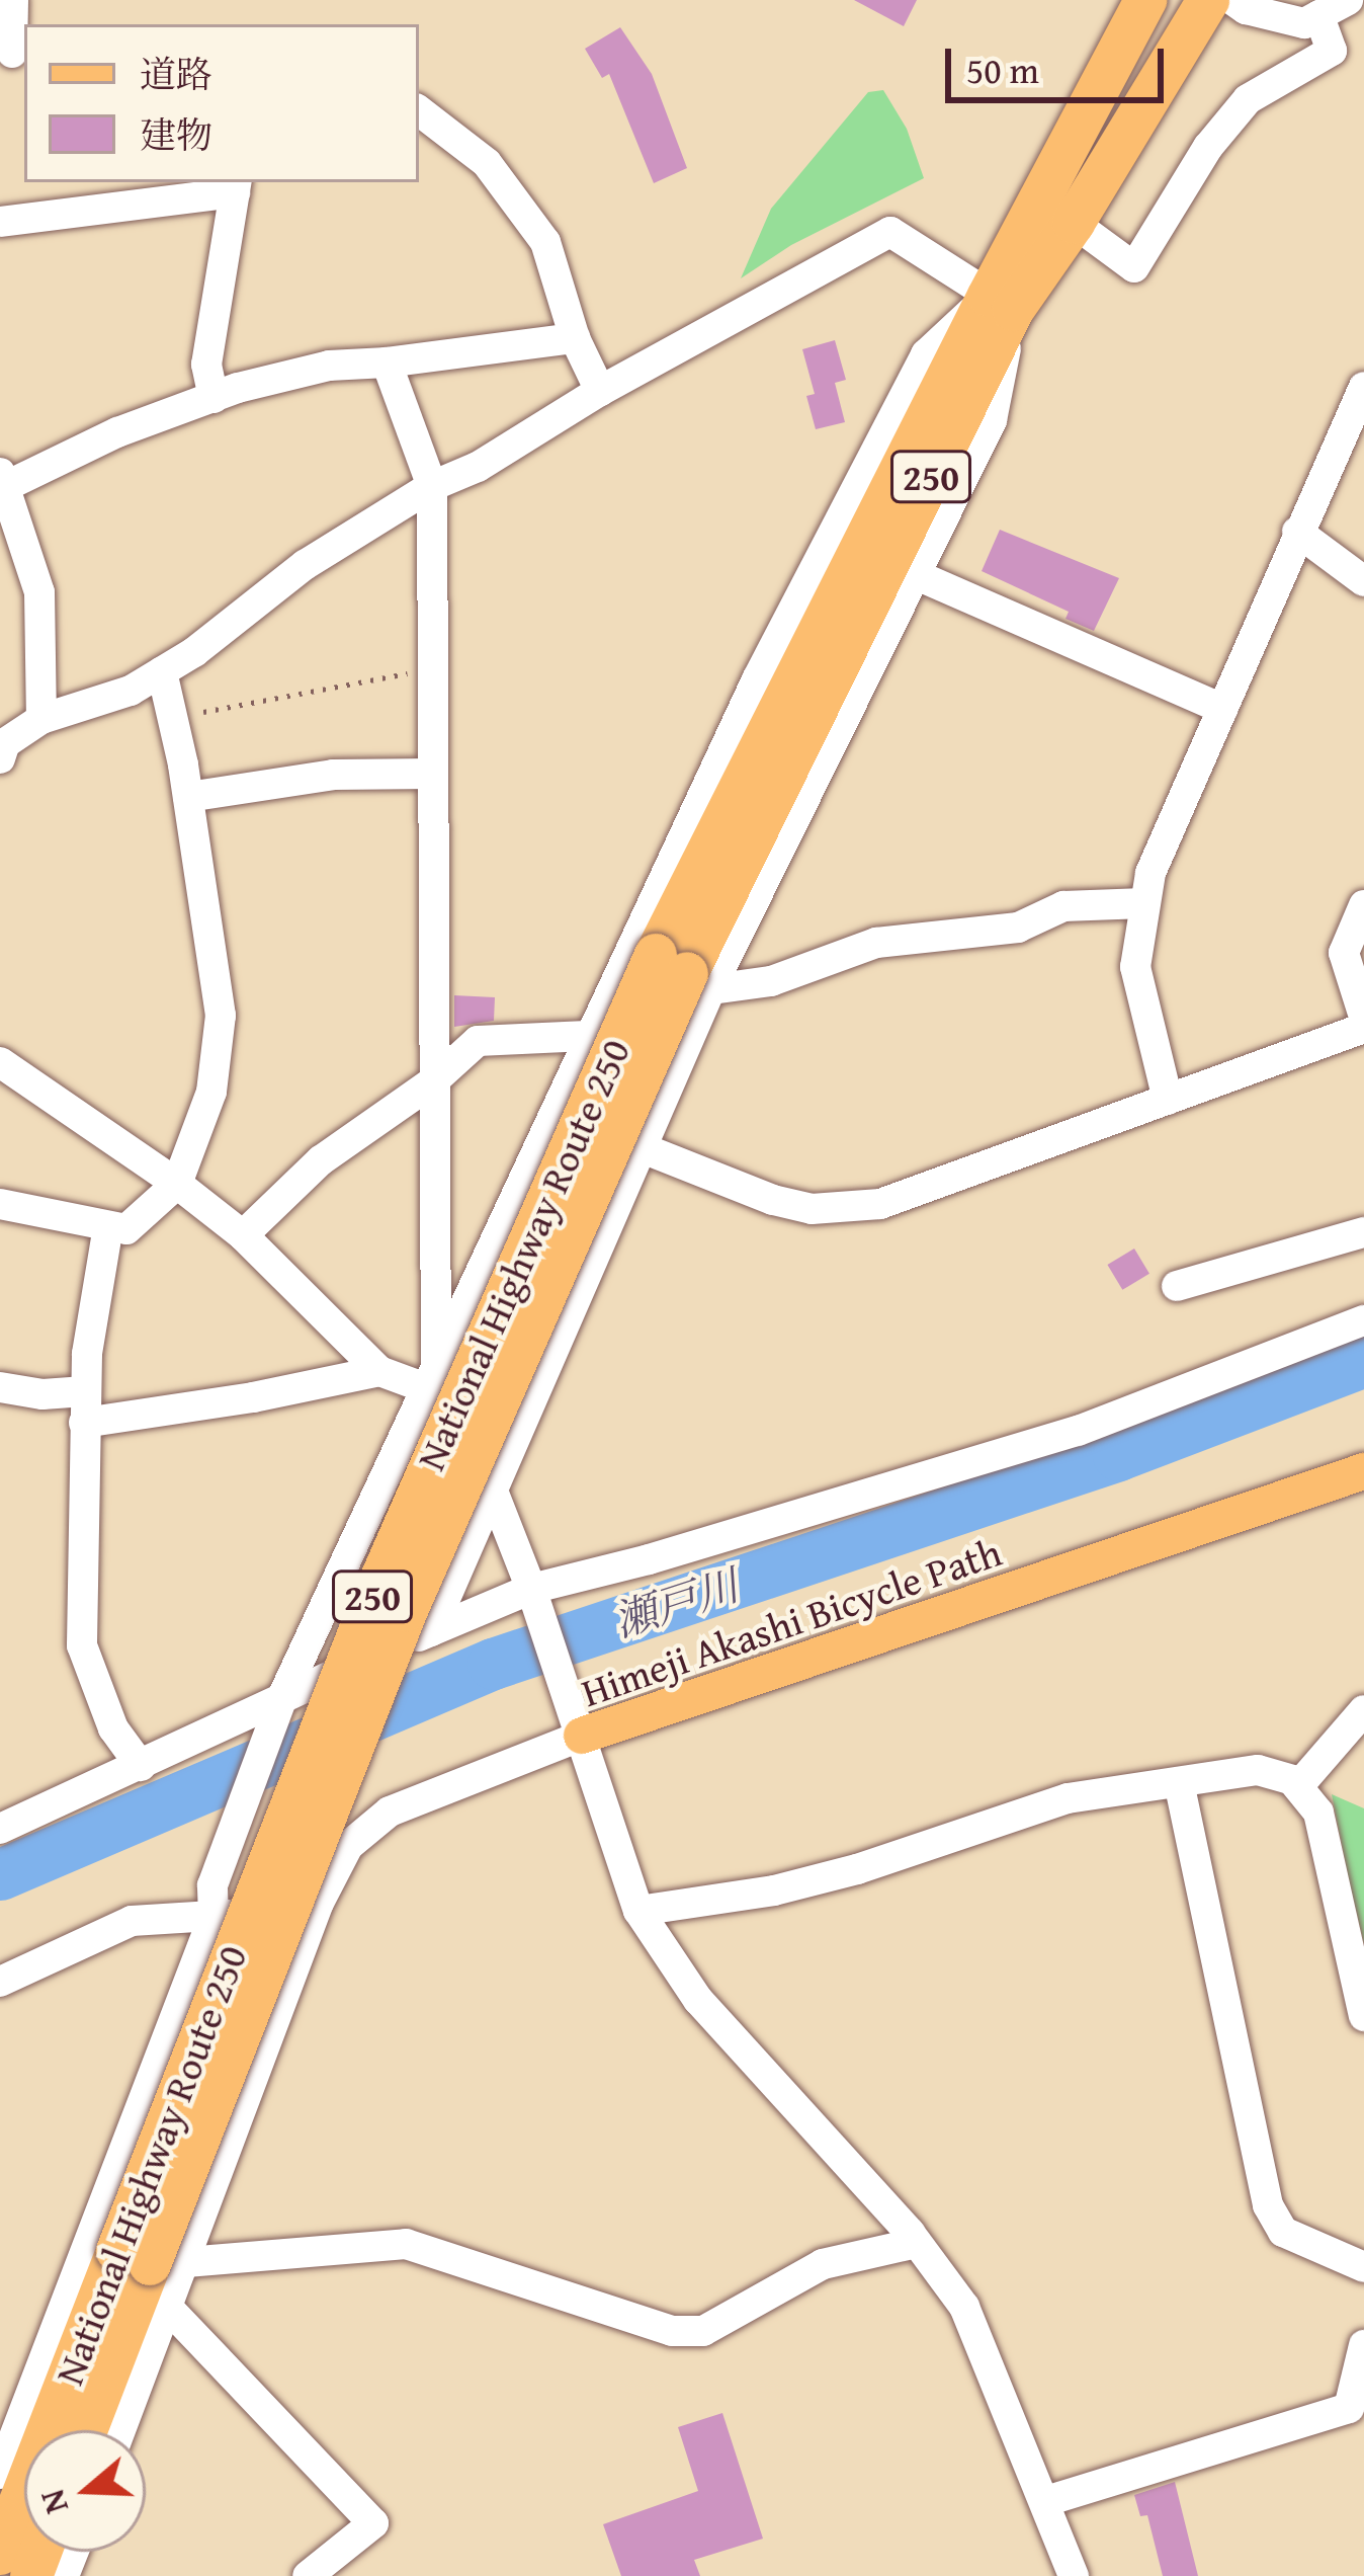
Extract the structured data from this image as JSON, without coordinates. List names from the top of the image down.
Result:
{
  "streets": {
    "highway": ["250", "National Highway Route 250"],
    "main road": ["Himeji Akashi Bicycle Path"]
  },
  "water": ["瀬戸川"],
  "legend": ["道路", "建物"],
  "scale_bar": "50 m",
  "north": "left"
}
